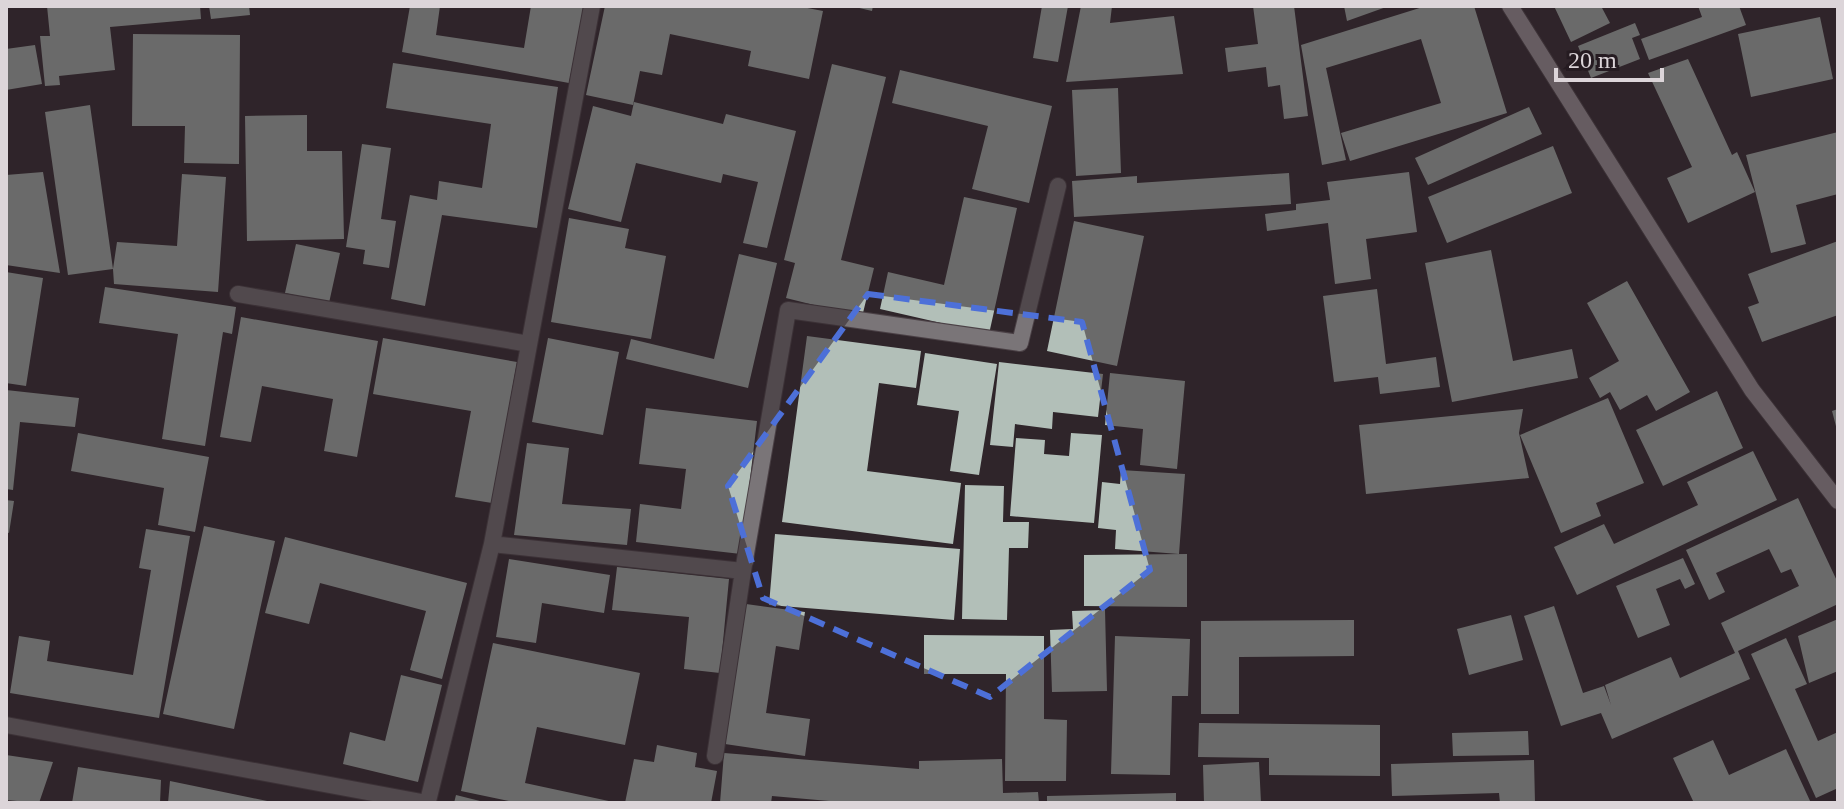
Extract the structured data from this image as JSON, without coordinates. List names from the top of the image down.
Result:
{
  "scale_bar": "20 m"
}
